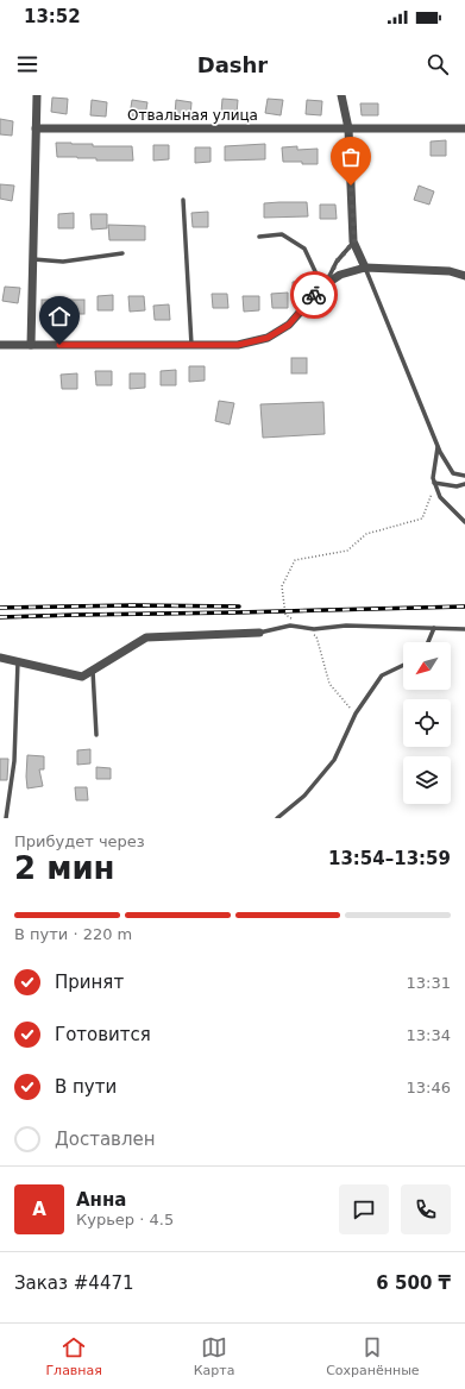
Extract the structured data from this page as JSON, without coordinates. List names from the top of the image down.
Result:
{
  "streets": {
    "street": ["Отвальная улица"]
  },
  "north": "bottom left",
  "page": {
    "status": "13:52",
    "header": "Dashr",
    "heading": ["2 мин", "Прибудет через", "13:54–13:59"],
    "panel": [
      "Анна",
      "Курьер · 4.5",
      "Заказ #4471",
      "6 500 ₸"
    ],
    "bar": "В пути · 220 m",
    "list": [
      ["Принят", "13:31"],
      ["Готовится", "13:34"],
      ["В пути", "13:46"],
      "Доставлен"
    ],
    "round": "А",
    "tabs": ["Главная", "Карта", "Сохранённые"]
  }
}
